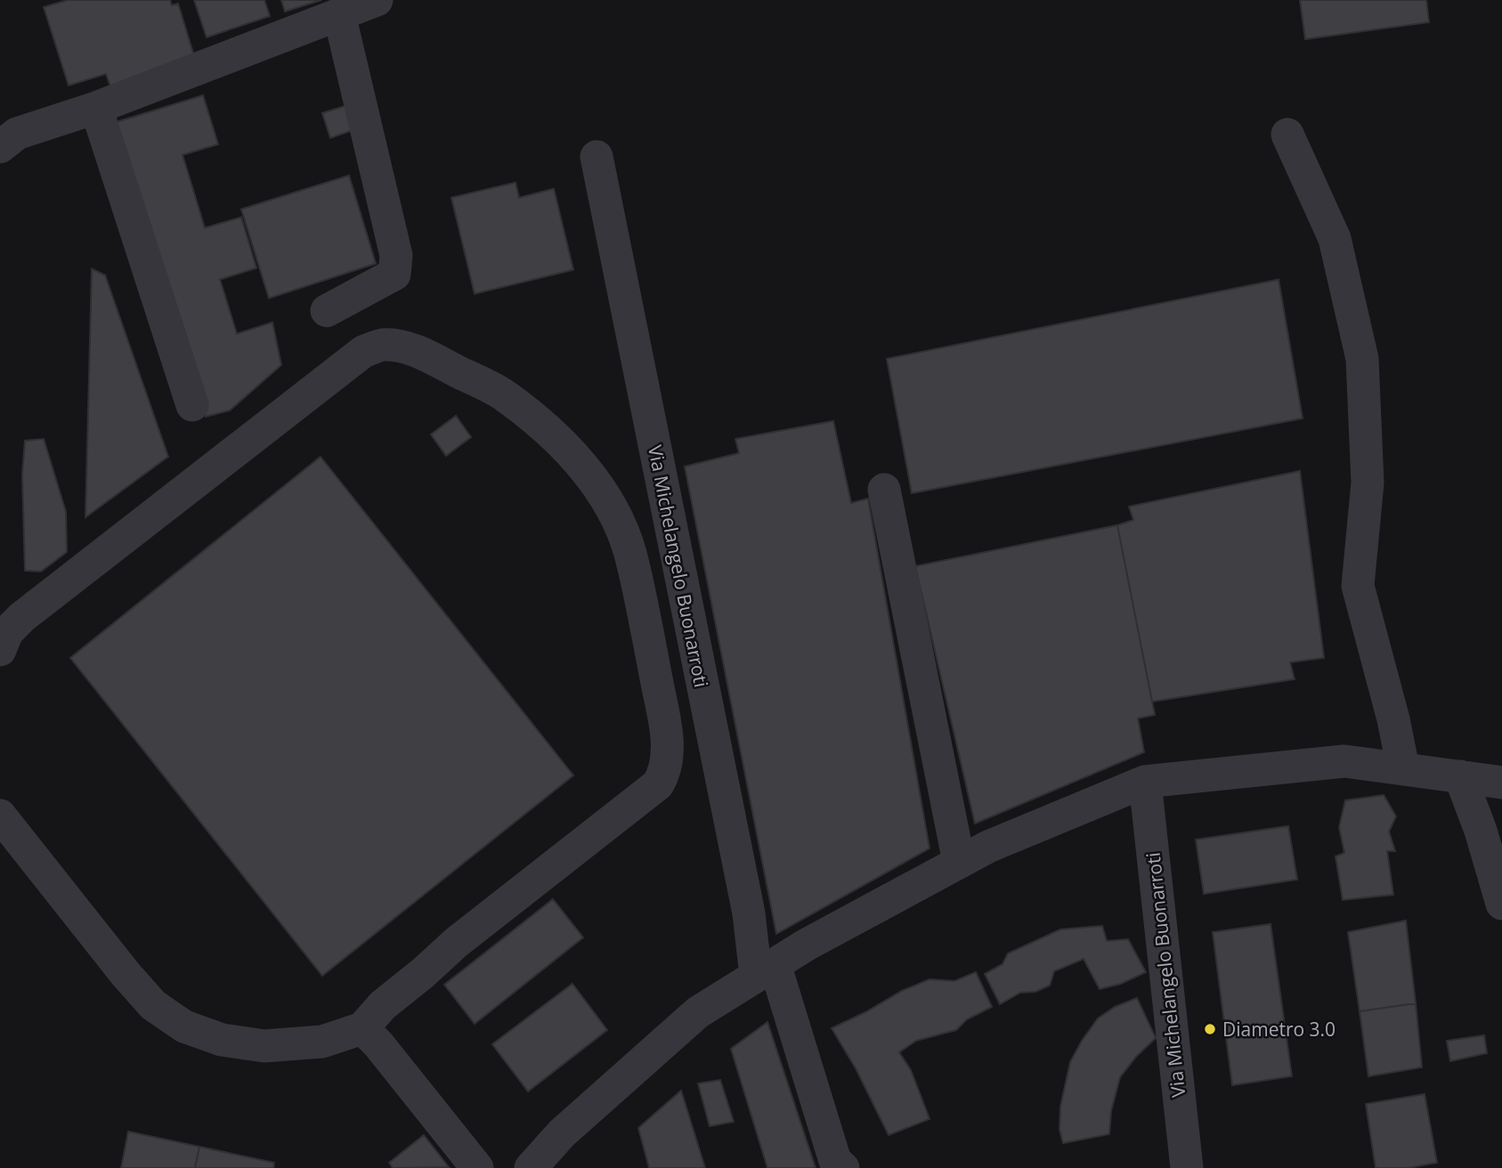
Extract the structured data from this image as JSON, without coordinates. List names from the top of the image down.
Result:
{
  "streets": {
    "street": ["Via Michelangelo Buonarroti"]
  },
  "places": ["Diametro 3.0"]
}
